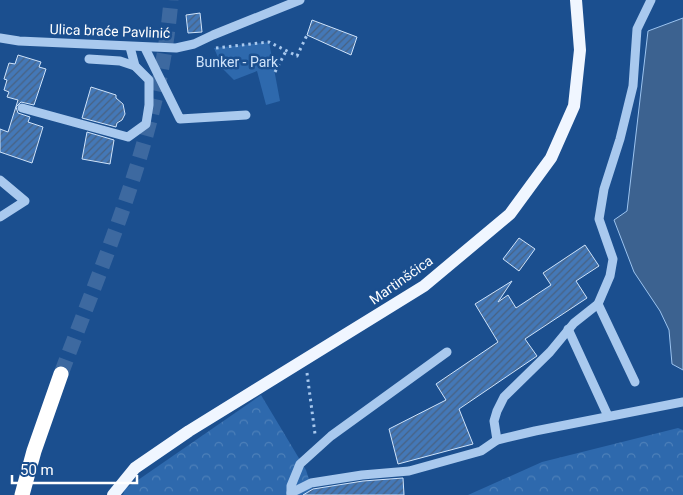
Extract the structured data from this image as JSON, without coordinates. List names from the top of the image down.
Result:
{
  "streets": {
    "main road": ["Martinšćica"],
    "street": ["Ulica braće Pavlinić"]
  },
  "parks": ["Bunker - Park"],
  "scale_bar": "50 m"
}
